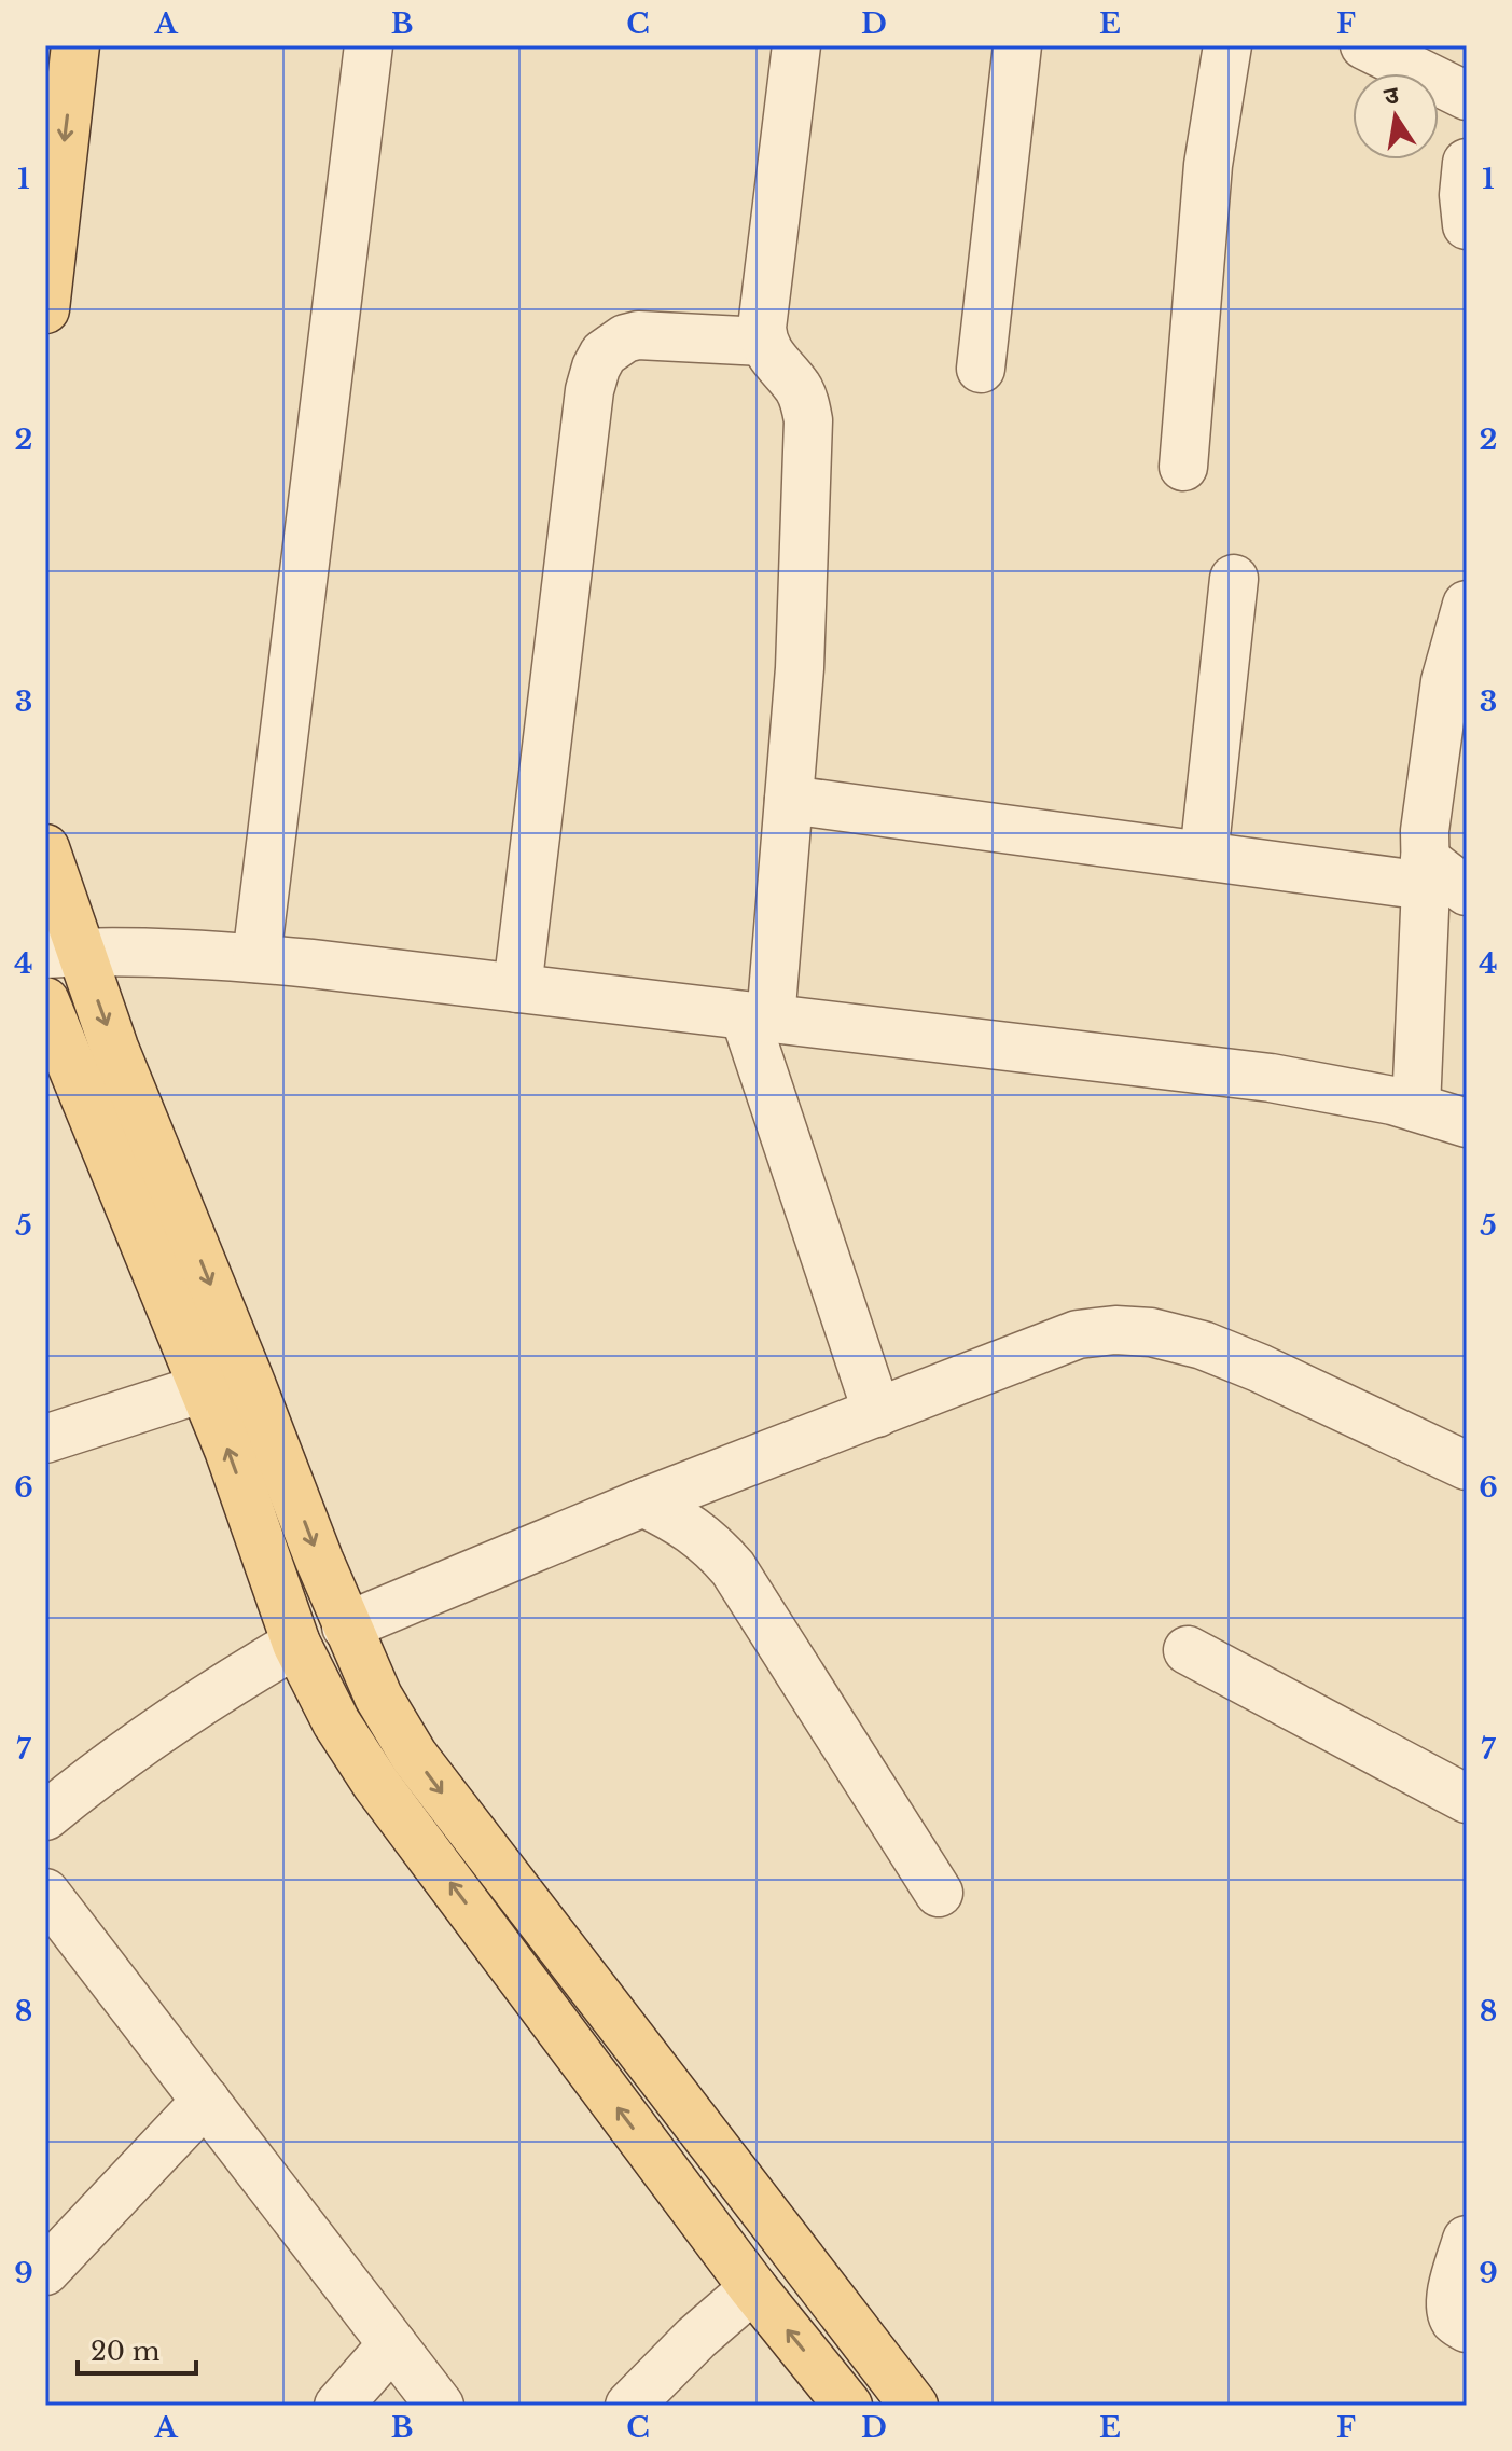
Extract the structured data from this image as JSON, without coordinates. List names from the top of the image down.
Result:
{
  "scale_bar": "20 m",
  "north": "top",
  "grid": {
    "columns": [
      "A",
      "B",
      "C",
      "D",
      "E",
      "F"
    ],
    "rows": [
      "1",
      "2",
      "3",
      "4",
      "5",
      "6",
      "7",
      "8",
      "9"
    ]
  }
}
